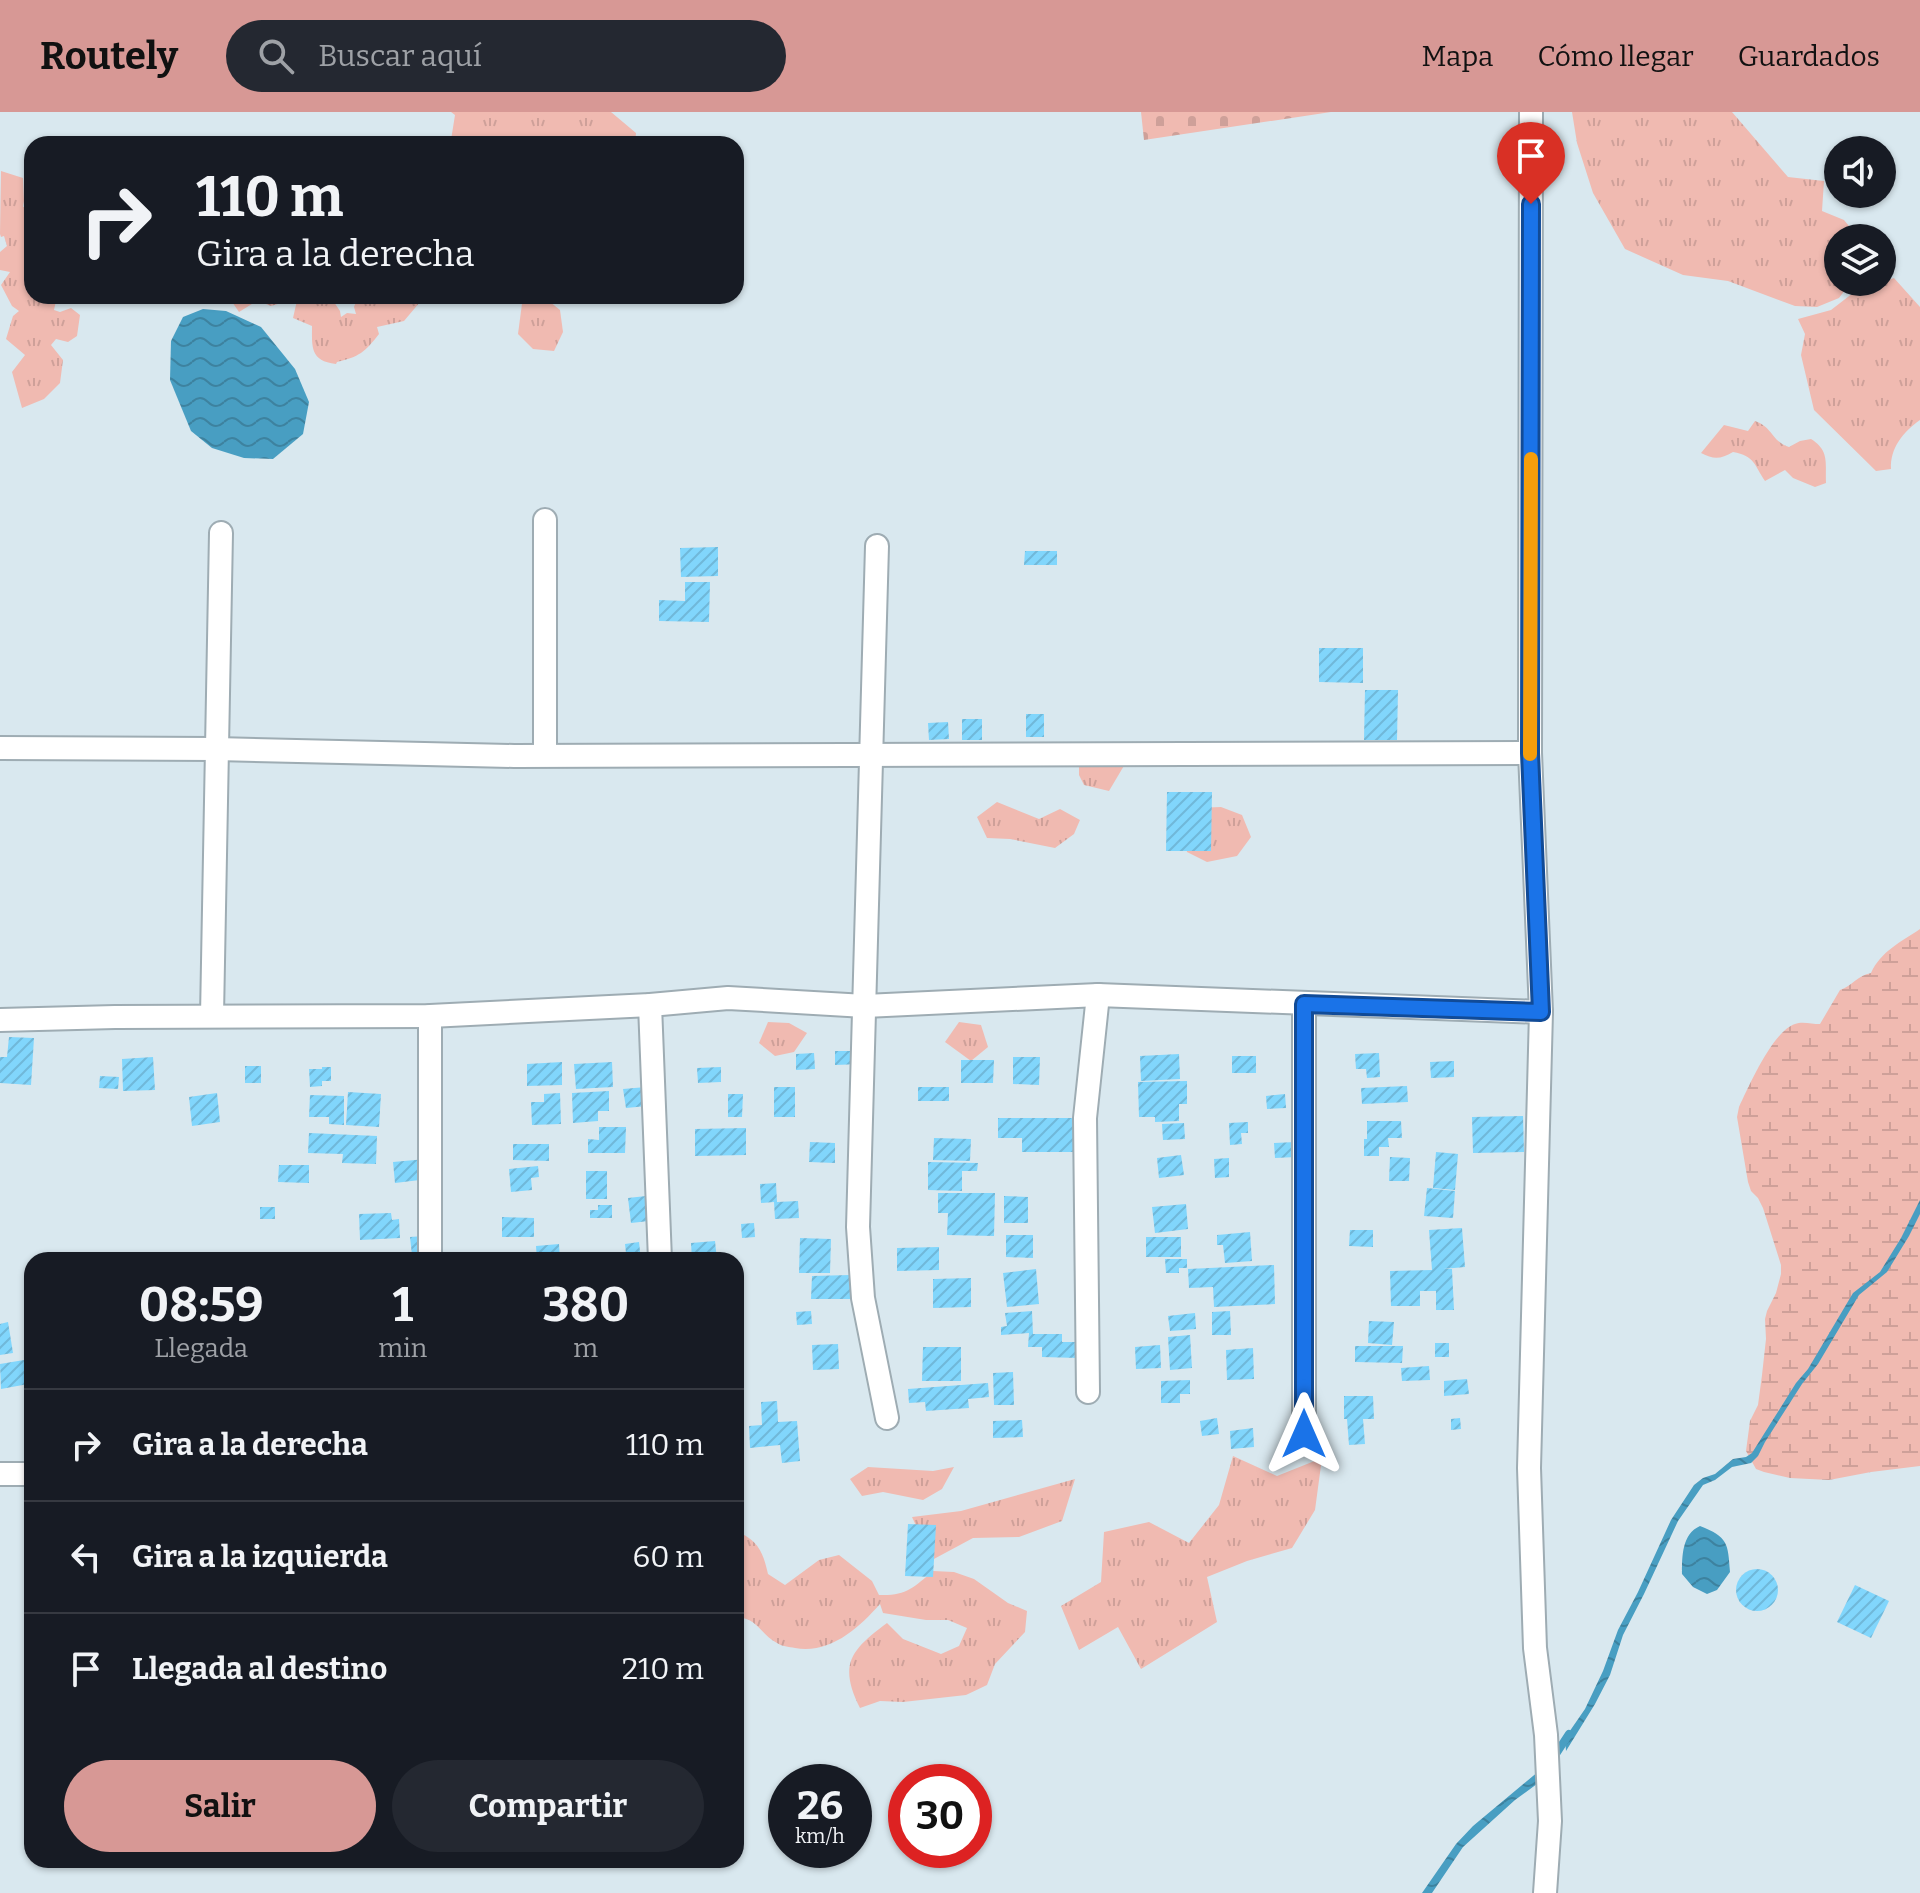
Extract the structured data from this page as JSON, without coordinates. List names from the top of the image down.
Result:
{
  "page": {
    "header": "Routely",
    "search": "Buscar aquí",
    "nav": ["Mapa", "Cómo llegar", "Guardados"],
    "turn": ["110 m", "Gira a la derecha"],
    "eta": [
      "08:59",
      "Llegada",
      "1",
      "min",
      "380",
      "m"
    ],
    "list": [
      {
        "name": "Gira a la derecha",
        "value": "110 m"
      },
      {
        "name": "Gira a la izquierda",
        "value": "60 m"
      },
      {
        "name": "Llegada al destino",
        "value": "210 m"
      }
    ],
    "buttons": ["Salir", "Compartir"],
    "speed": "26 km/h",
    "limit": "30"
  }
}
